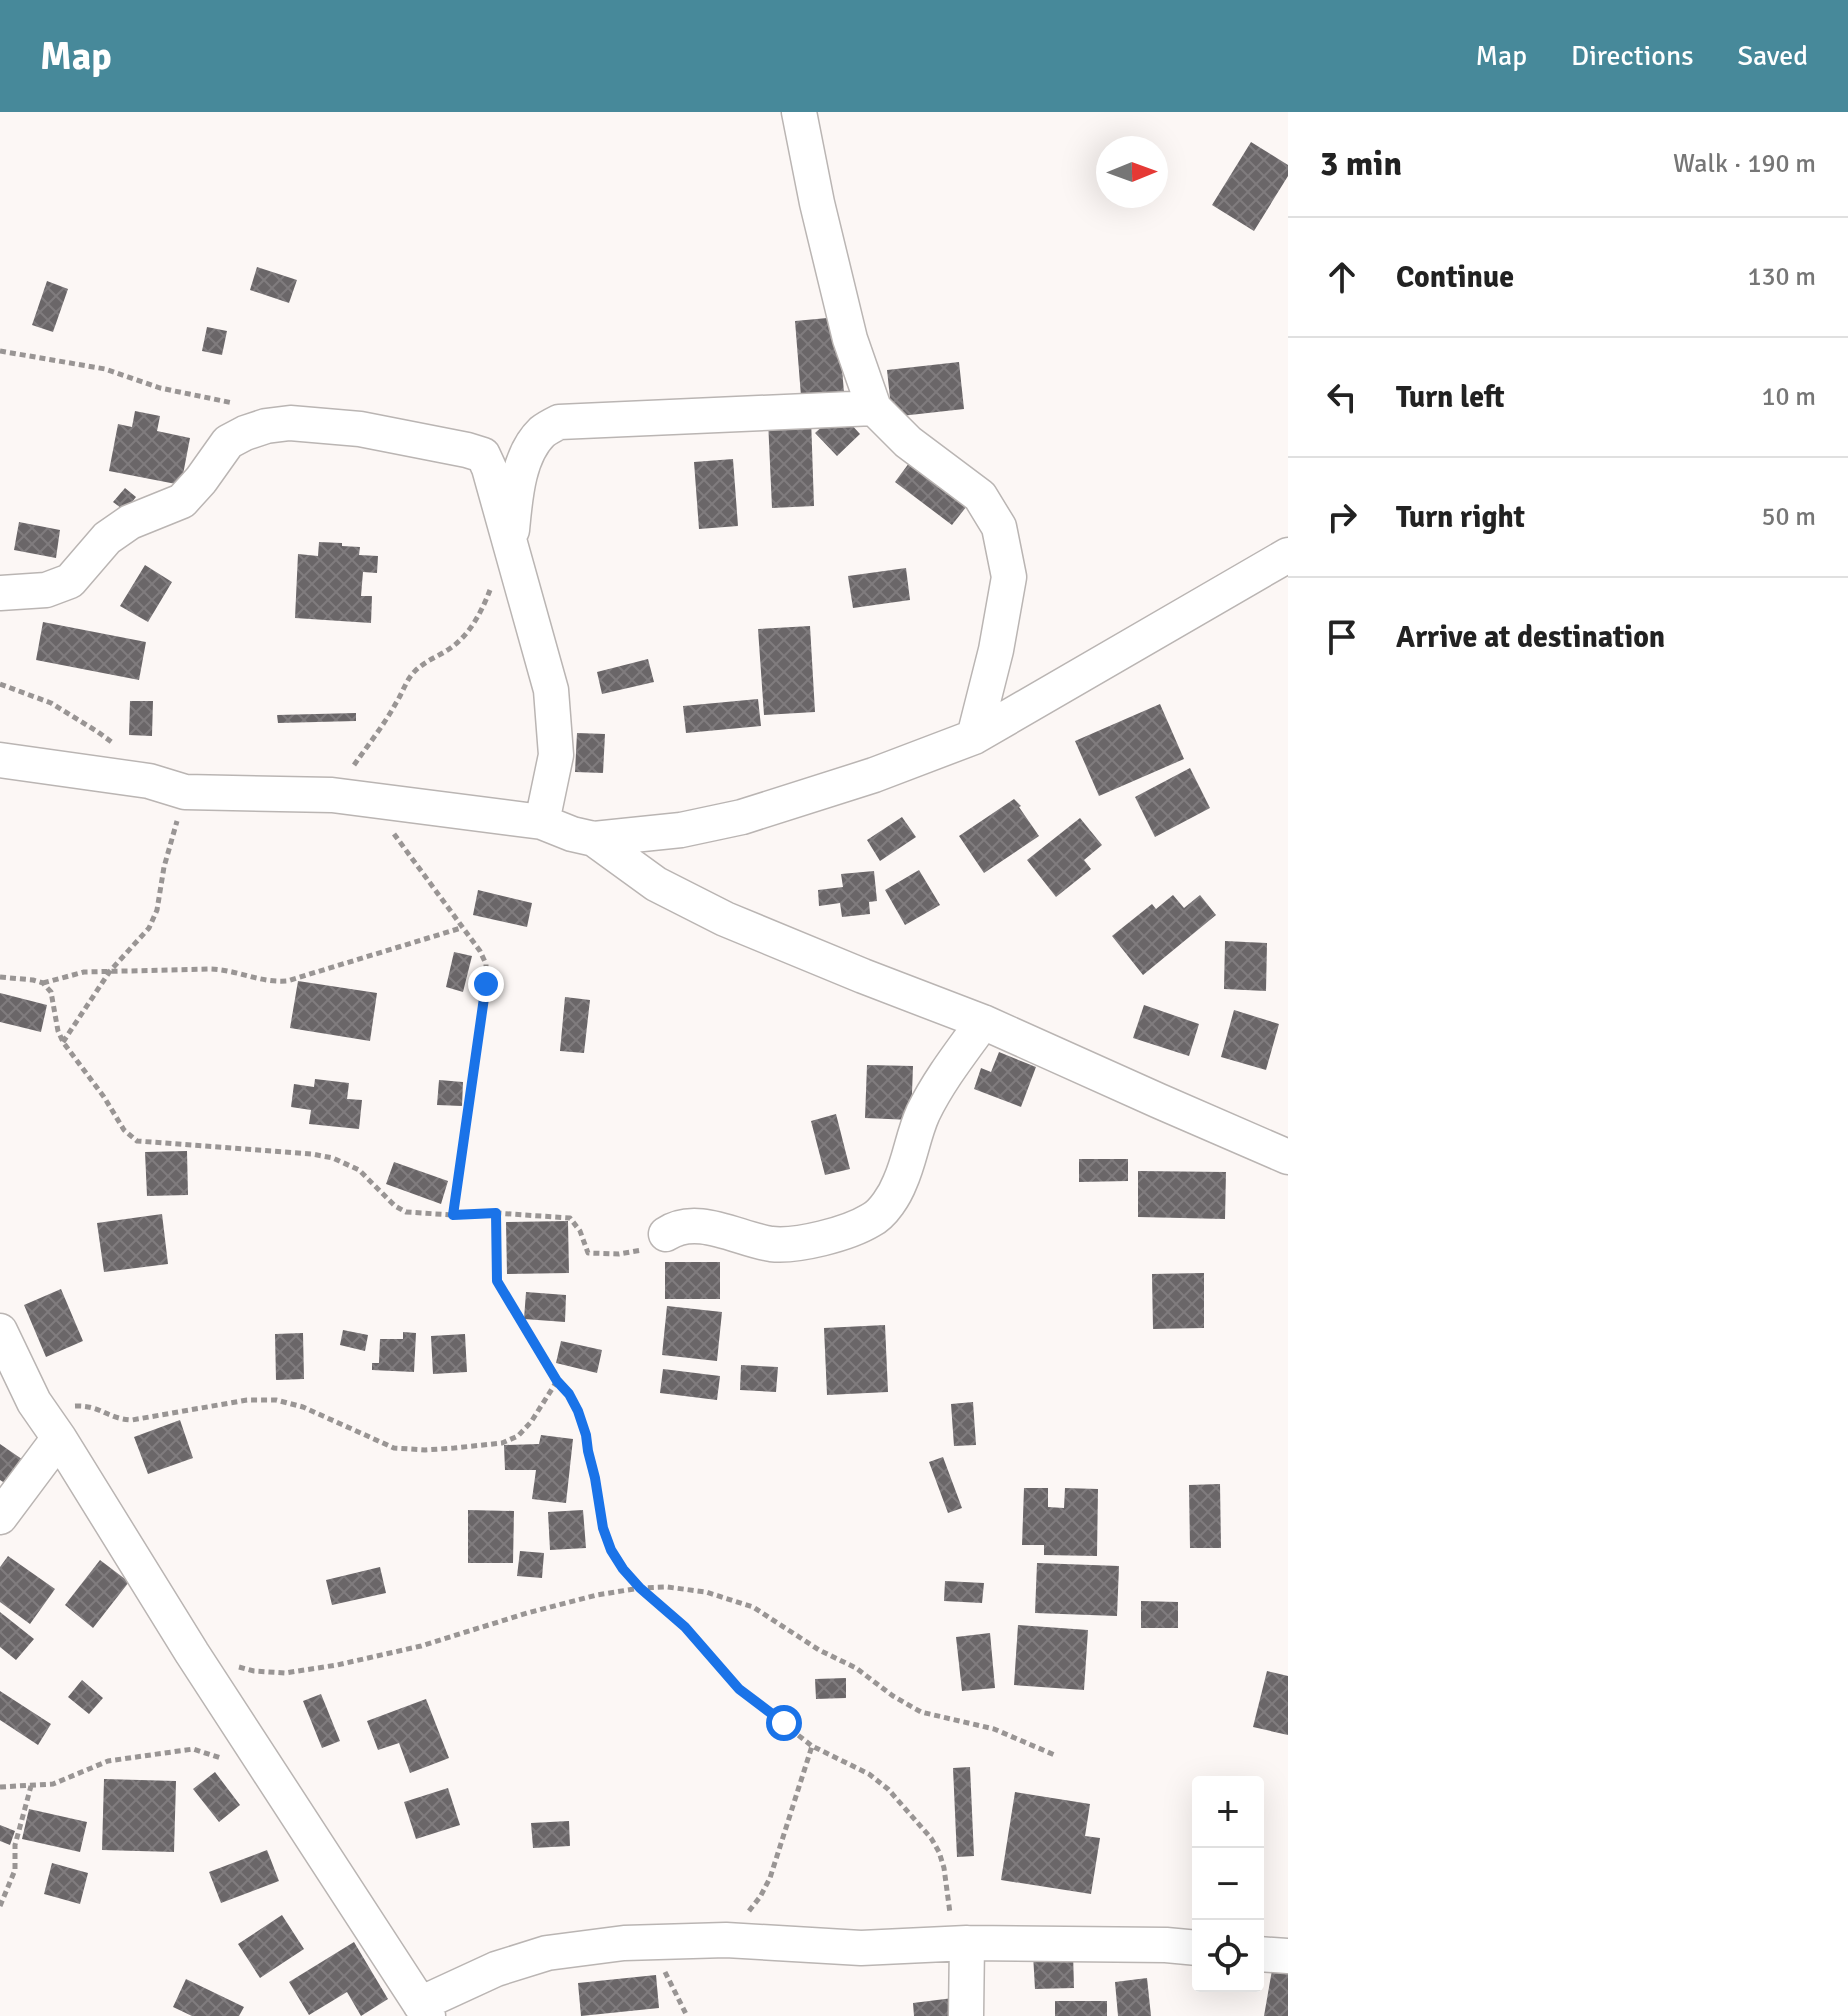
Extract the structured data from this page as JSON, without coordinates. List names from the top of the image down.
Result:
{
  "north": "right",
  "page": {
    "header": "Map",
    "nav": ["Map", "Directions", "Saved"],
    "heading": ["3 min", "Walk · 190 m"],
    "list": [
      ["Continue", "130 m"],
      ["Turn left", "10 m"],
      ["Turn right", "50 m"],
      "Arrive at destination"
    ],
    "map_buttons": ["+", "−"]
  }
}
